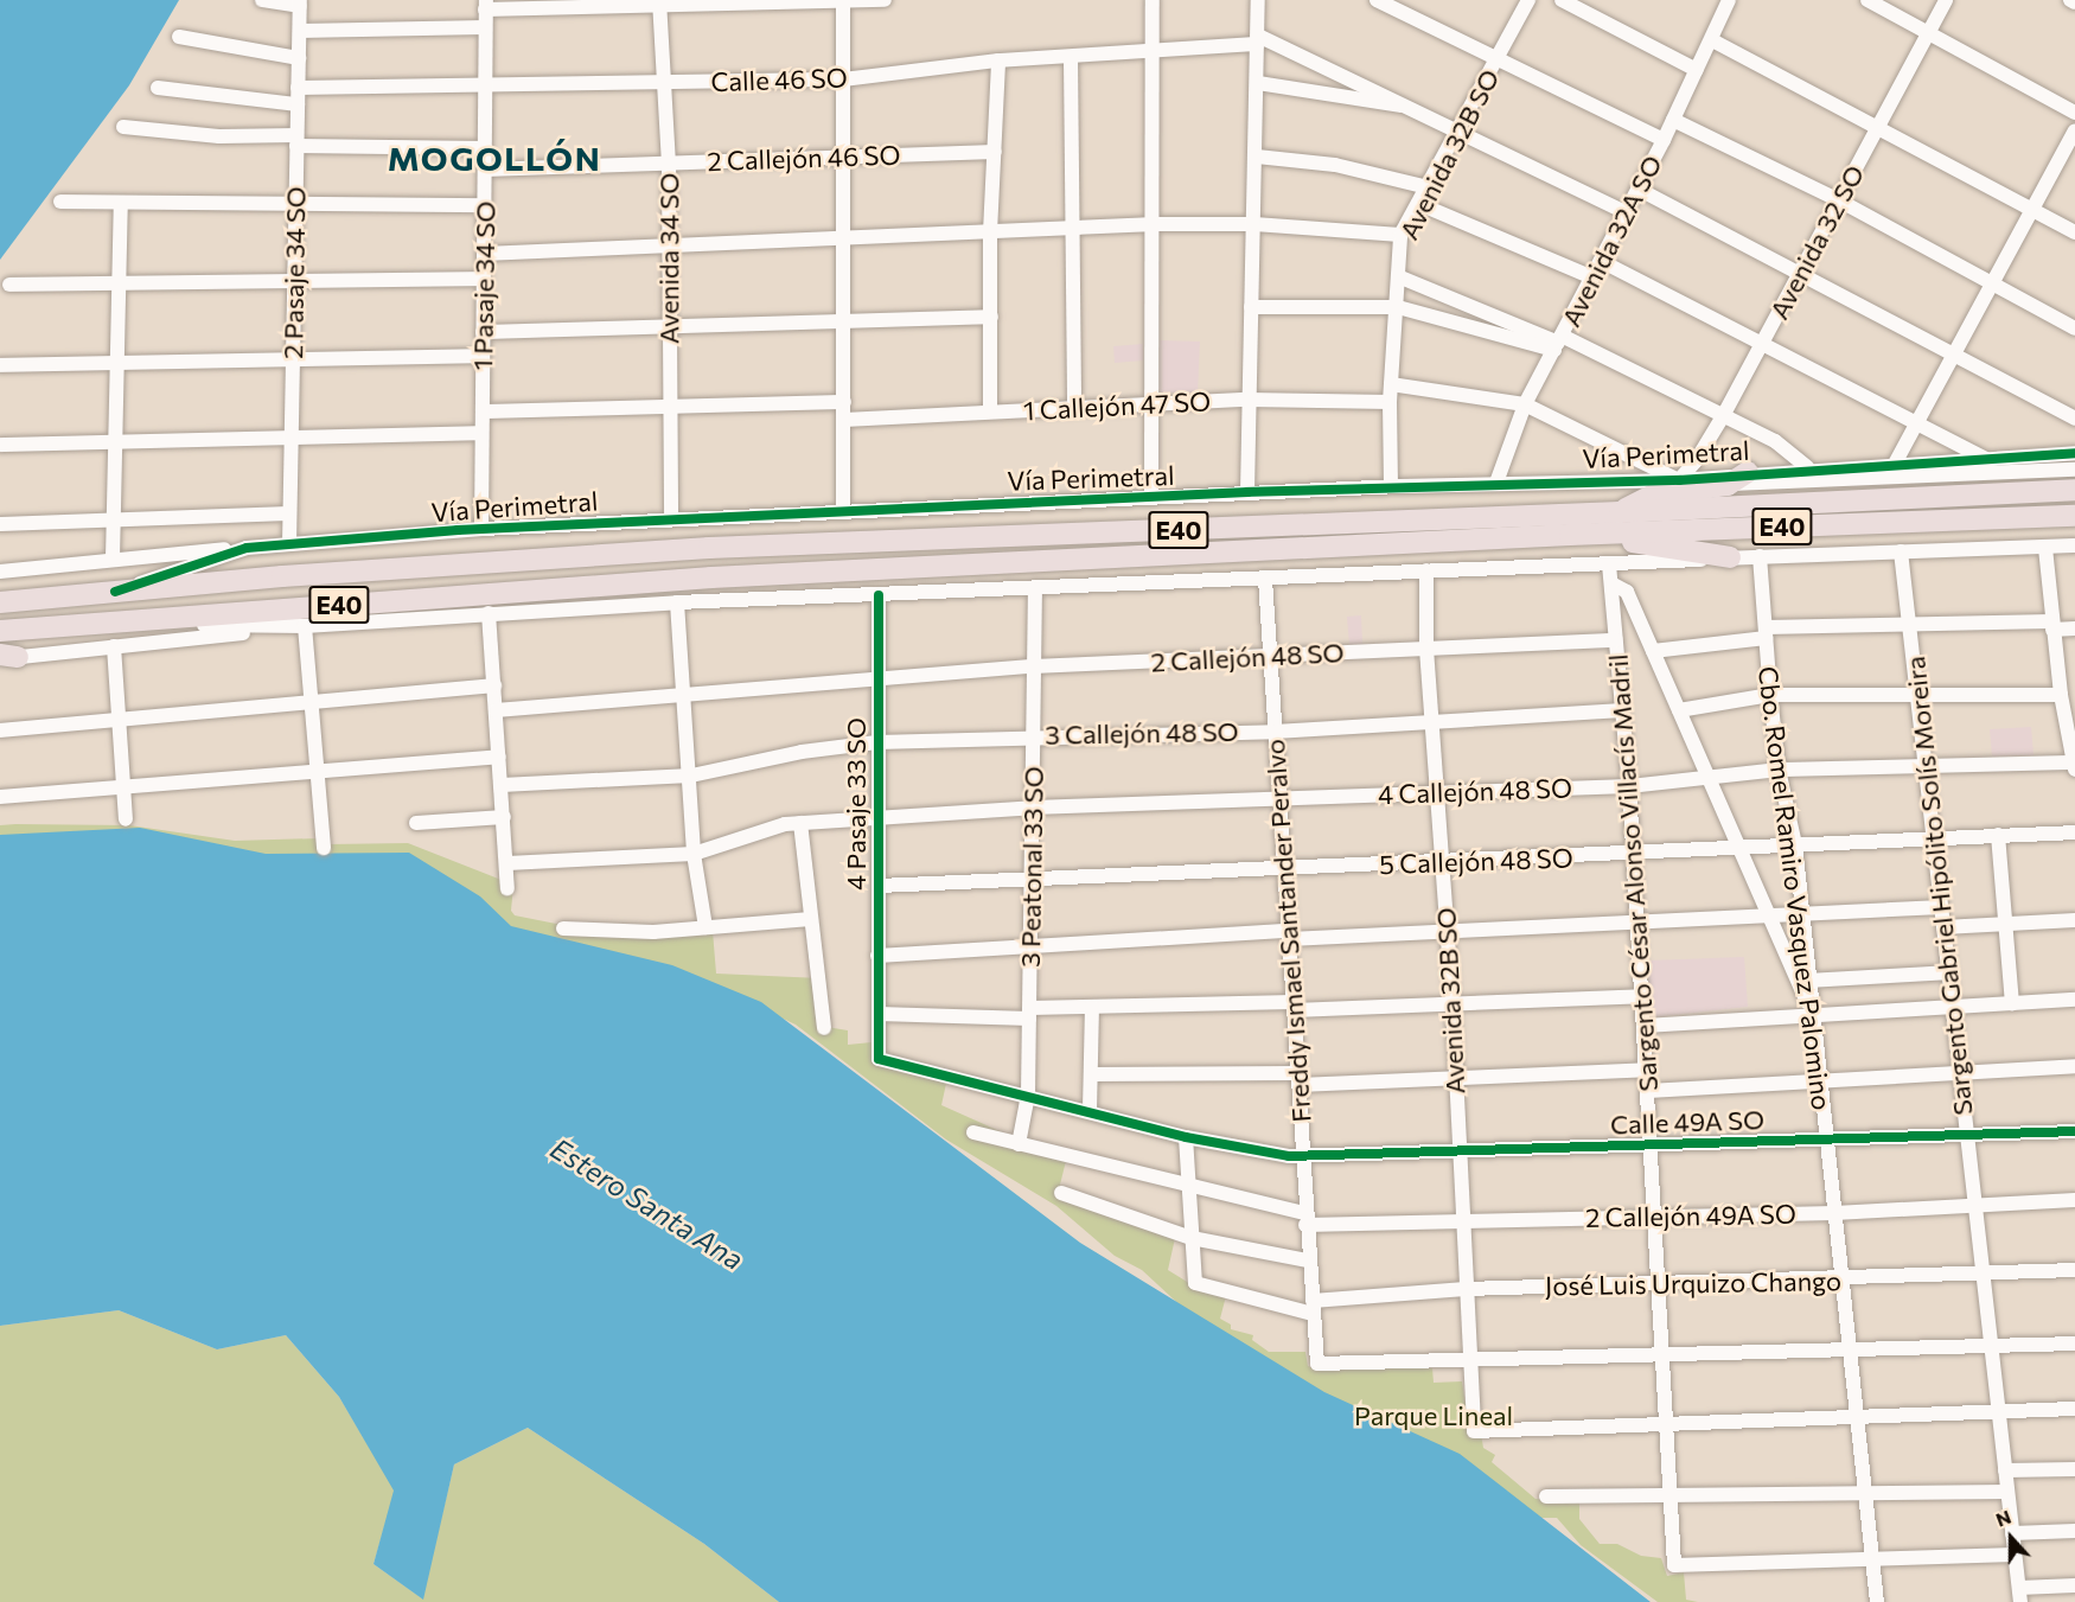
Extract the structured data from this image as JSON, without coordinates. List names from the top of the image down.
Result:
{
  "streets": {
    "highway": ["Vía Perimetral", "E40"],
    "street": [
      "Calle 46 SO",
      "Avenida 32B SO",
      "2 Callejón 46 SO",
      "Avenida 32A SO",
      "Avenida 32 SO",
      "Avenida 34 SO",
      "2 Pasaje 34 SO",
      "1 Pasaje 34 SO",
      "1 Callejón 47 SO",
      "2 Callejón 48 SO",
      "3 Callejón 48 SO",
      "4 Callejón 48 SO",
      "4 Pasaje 33 SO",
      "5 Callejón 48 SO",
      "3 Peatonal 33 SO",
      "Sargento César Alonso Villacís Madril",
      "Sargento Gabriel Hipólito Solís Moreira",
      "Cbo. Romel Ramiro Vasquez Palomino",
      "Freddy Ismael Santander Peralvo",
      "Calle 49A SO",
      "2 Callejón 49A SO",
      "José Luis Urquizo Chango"
    ]
  },
  "crossings": [
    ["Calle 46 SO", "Avenida 34 SO"],
    ["Calle 46 SO", "2 Pasaje 34 SO"],
    ["Calle 46 SO", "1 Pasaje 34 SO"],
    ["Avenida 32B SO", "1 Callejón 47 SO"],
    ["Avenida 32B SO", "Vía Perimetral"],
    ["Avenida 32B SO", "E40"],
    ["Avenida 32B SO", "2 Callejón 48 SO"],
    ["Avenida 32B SO", "3 Callejón 48 SO"],
    ["Avenida 32B SO", "4 Callejón 48 SO"],
    ["Avenida 32B SO", "5 Callejón 48 SO"],
    ["Avenida 32B SO", "Sargento César Alonso Villacís Madril"],
    ["Avenida 32B SO", "Freddy Ismael Santander Peralvo"],
    ["Avenida 32B SO", "Calle 49A SO"],
    ["Avenida 32B SO", "2 Callejón 49A SO"],
    ["Avenida 32B SO", "José Luis Urquizo Chango"],
    ["2 Callejón 46 SO", "Avenida 34 SO"],
    ["2 Callejón 46 SO", "1 Pasaje 34 SO"],
    ["Avenida 32A SO", "Vía Perimetral"],
    ["Avenida 32 SO", "Vía Perimetral"],
    ["Avenida 34 SO", "Vía Perimetral"],
    ["2 Pasaje 34 SO", "Vía Perimetral"],
    ["1 Pasaje 34 SO", "Vía Perimetral"],
    ["E40", "4 Pasaje 33 SO"],
    ["E40", "3 Peatonal 33 SO"],
    ["E40", "Sargento César Alonso Villacís Madril"],
    ["E40", "Sargento Gabriel Hipólito Solís Moreira"],
    ["E40", "Cbo. Romel Ramiro Vasquez Palomino"],
    ["E40", "Freddy Ismael Santander Peralvo"],
    ["2 Callejón 48 SO", "4 Pasaje 33 SO"],
    ["2 Callejón 48 SO", "3 Peatonal 33 SO"],
    ["2 Callejón 48 SO", "Sargento César Alonso Villacís Madril"],
    ["2 Callejón 48 SO", "Freddy Ismael Santander Peralvo"],
    ["3 Callejón 48 SO", "4 Pasaje 33 SO"],
    ["3 Callejón 48 SO", "3 Peatonal 33 SO"],
    ["3 Callejón 48 SO", "Sargento César Alonso Villacís Madril"],
    ["3 Callejón 48 SO", "Freddy Ismael Santander Peralvo"],
    ["4 Callejón 48 SO", "4 Pasaje 33 SO"],
    ["4 Callejón 48 SO", "3 Peatonal 33 SO"],
    ["4 Callejón 48 SO", "Sargento César Alonso Villacís Madril"],
    ["4 Callejón 48 SO", "Sargento Gabriel Hipólito Solís Moreira"],
    ["4 Callejón 48 SO", "Cbo. Romel Ramiro Vasquez Palomino"],
    ["4 Callejón 48 SO", "Freddy Ismael Santander Peralvo"],
    ["4 Pasaje 33 SO", "5 Callejón 48 SO"],
    ["4 Pasaje 33 SO", "3 Peatonal 33 SO"],
    ["4 Pasaje 33 SO", "Calle 49A SO"],
    ["5 Callejón 48 SO", "3 Peatonal 33 SO"],
    ["5 Callejón 48 SO", "Sargento César Alonso Villacís Madril"],
    ["5 Callejón 48 SO", "Sargento Gabriel Hipólito Solís Moreira"],
    ["5 Callejón 48 SO", "Cbo. Romel Ramiro Vasquez Palomino"],
    ["5 Callejón 48 SO", "Freddy Ismael Santander Peralvo"],
    ["3 Peatonal 33 SO", "Calle 49A SO"],
    ["3 Peatonal 33 SO", "2 Callejón 49A SO"],
    ["Sargento César Alonso Villacís Madril", "Cbo. Romel Ramiro Vasquez Palomino"],
    ["Sargento César Alonso Villacís Madril", "Calle 49A SO"],
    ["Sargento César Alonso Villacís Madril", "2 Callejón 49A SO"],
    ["Sargento César Alonso Villacís Madril", "José Luis Urquizo Chango"],
    ["Sargento Gabriel Hipólito Solís Moreira", "Calle 49A SO"],
    ["Sargento Gabriel Hipólito Solís Moreira", "2 Callejón 49A SO"],
    ["Sargento Gabriel Hipólito Solís Moreira", "José Luis Urquizo Chango"],
    ["Cbo. Romel Ramiro Vasquez Palomino", "Calle 49A SO"],
    ["Cbo. Romel Ramiro Vasquez Palomino", "2 Callejón 49A SO"],
    ["Cbo. Romel Ramiro Vasquez Palomino", "José Luis Urquizo Chango"],
    ["Freddy Ismael Santander Peralvo", "Calle 49A SO"],
    ["Freddy Ismael Santander Peralvo", "2 Callejón 49A SO"],
    ["Freddy Ismael Santander Peralvo", "José Luis Urquizo Chango"]
  ],
  "districts": ["MOGOLLÓN"],
  "water": ["Estero Santa Ana"],
  "parks": ["Parque Lineal"],
  "north": "top"
}
